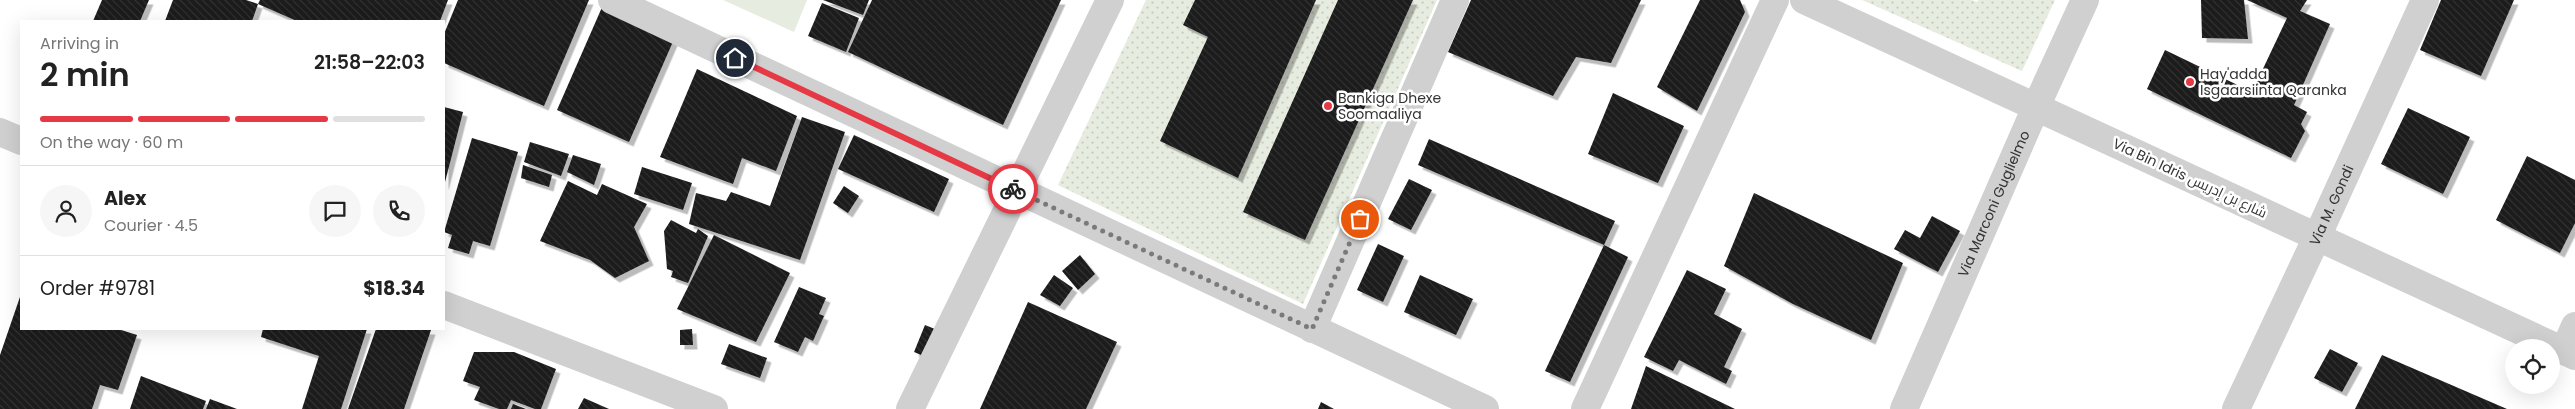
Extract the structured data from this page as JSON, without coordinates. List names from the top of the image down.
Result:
{
  "streets": {
    "street": ["Via Bin Idris شارع بن إدريس", "Via Marconi Guglielmo", "Via M. Gondi"]
  },
  "crossings": [
    ["Via Bin Idris شارع بن إدريس", "Via Marconi Guglielmo"],
    ["Via Bin Idris شارع بن إدريس", "Via M. Gondi"]
  ],
  "places": ["Hay'adda Isgaarsiinta Qaranka", "Bankiga Dhexe Soomaaliya"],
  "page": {
    "heading": ["2 min", "Arriving in", "21:58–22:03"],
    "panel": [
      "Alex",
      "Courier · 4.5",
      "Order #9781",
      "$18.34"
    ],
    "bar": "On the way · 60 m"
  }
}
